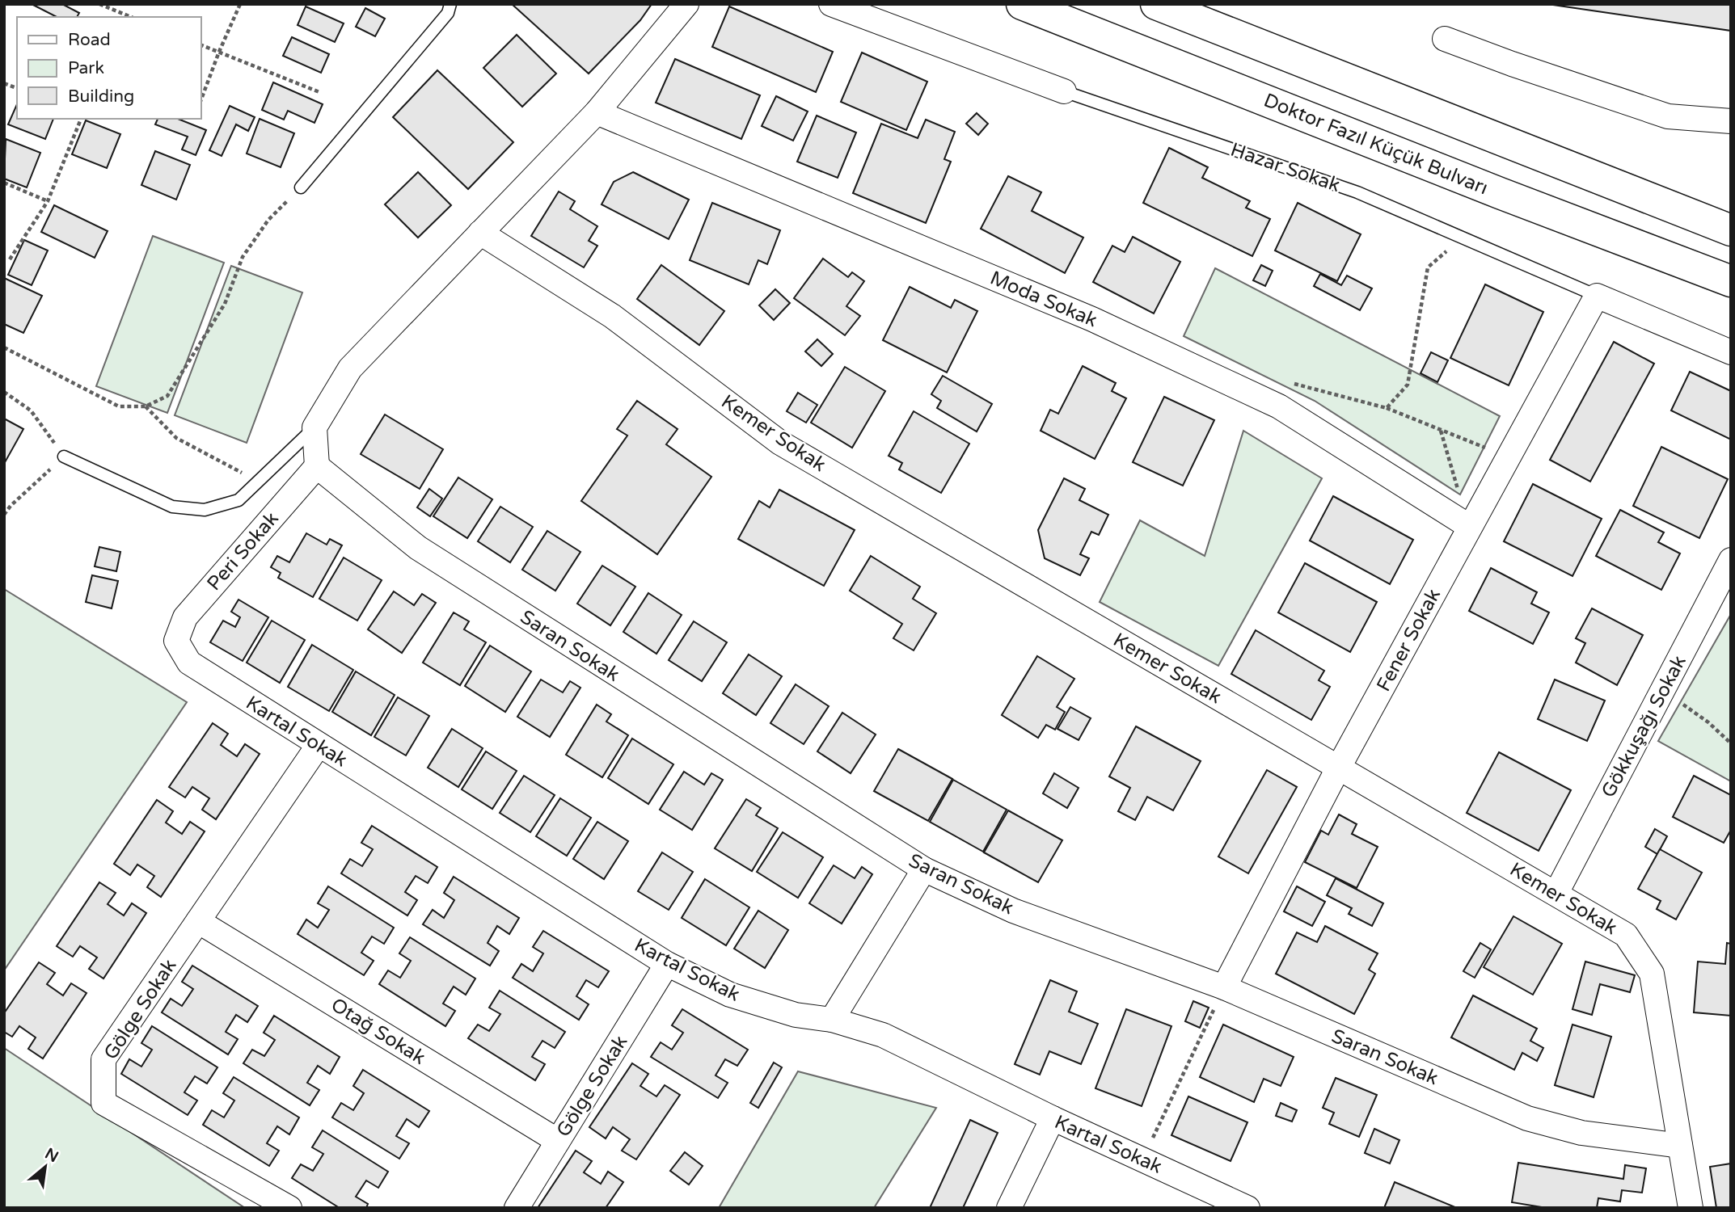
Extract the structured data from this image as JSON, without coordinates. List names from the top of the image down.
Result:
{
  "streets": {
    "highway": ["Doktor Fazıl Küçük Bulvarı"],
    "street": [
      "Hazar Sokak",
      "Moda Sokak",
      "Kemer Sokak",
      "Peri Sokak",
      "Fener Sokak",
      "Saran Sokak",
      "Gökkuşağı Sokak",
      "Kartal Sokak",
      "Gölge Sokak",
      "Otağ Sokak"
    ]
  },
  "crossings": [
    ["Hazar Sokak", "Fener Sokak"],
    ["Moda Sokak", "Fener Sokak"],
    ["Kemer Sokak", "Fener Sokak"],
    ["Kemer Sokak", "Saran Sokak"],
    ["Kemer Sokak", "Gökkuşağı Sokak"],
    ["Peri Sokak", "Saran Sokak"],
    ["Peri Sokak", "Kartal Sokak"],
    ["Fener Sokak", "Saran Sokak"],
    ["Kartal Sokak", "Gölge Sokak"],
    ["Gölge Sokak", "Otağ Sokak"]
  ],
  "legend": ["Road", "Park", "Building"],
  "north": "top right"
}
